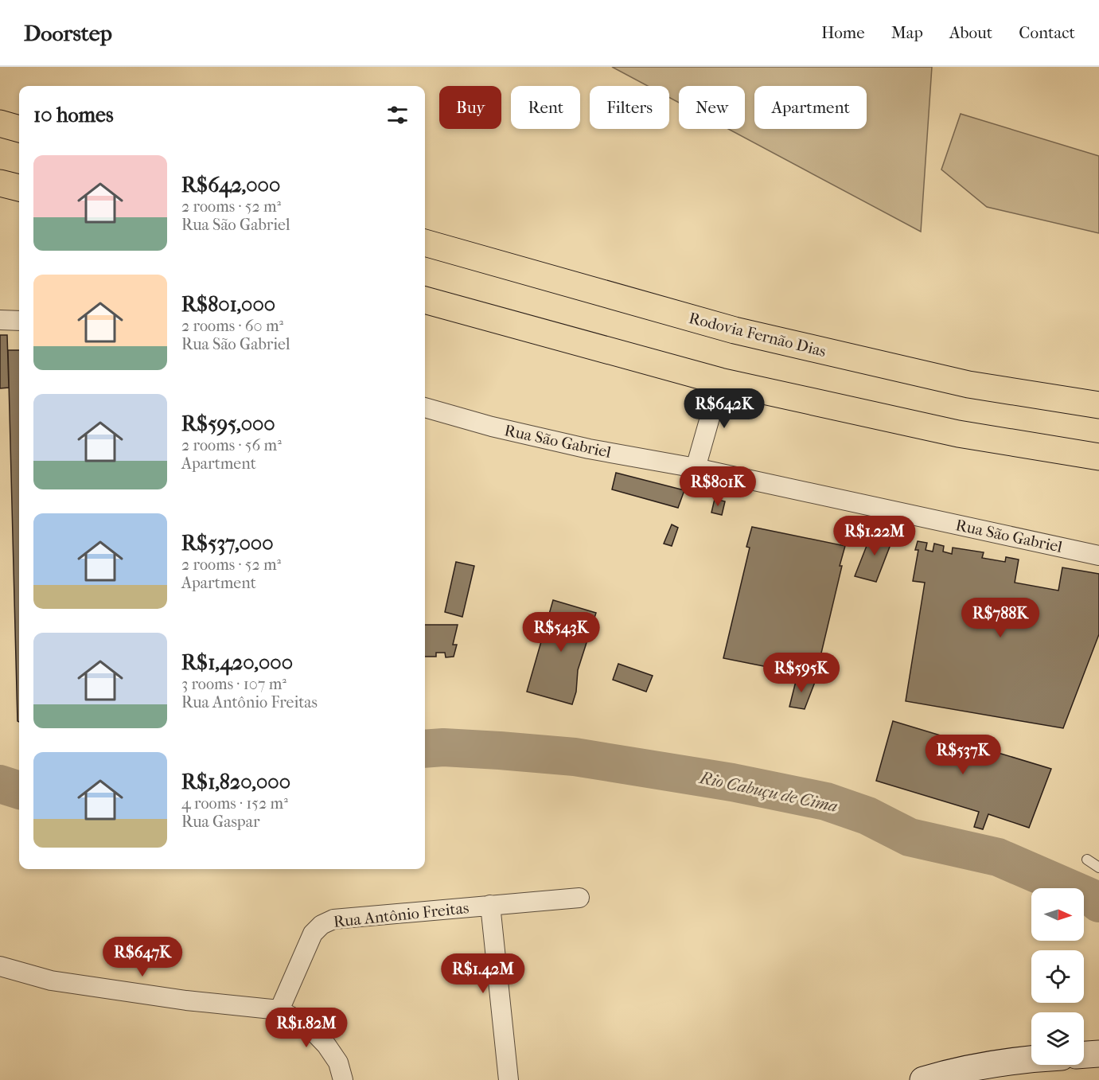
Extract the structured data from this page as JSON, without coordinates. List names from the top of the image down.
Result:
{
  "streets": {
    "highway": ["Rodovia Fernão Dias"],
    "street": ["Rua São Gabriel", "Rua Antônio Freitas"]
  },
  "water": ["Rio Cabuçu de Cima"],
  "north": "right",
  "page": {
    "header": "Doorstep",
    "nav": [
      "Home",
      "Map",
      "About",
      "Contact"
    ],
    "chip": [
      "Buy",
      "Rent",
      "Filters",
      "New",
      "Apartment"
    ],
    "heading": "10 homes",
    "list": [
      {
        "name": "R$642,000",
        "note": "2 rooms · 52 m² · Rua São Gabriel"
      },
      {
        "name": "R$801,000",
        "note": "2 rooms · 60 m² · Rua São Gabriel"
      },
      {
        "name": "R$595,000",
        "note": "2 rooms · 56 m² · Apartment"
      },
      {
        "name": "R$537,000",
        "note": "2 rooms · 52 m² · Apartment"
      },
      {
        "name": "R$1,420,000",
        "note": "3 rooms · 107 m² · Rua Antônio Freitas"
      },
      {
        "name": "R$1,820,000",
        "note": "4 rooms · 152 m² · Rua Gaspar"
      }
    ],
    "price": [
      "R$642K",
      "R$801K",
      "R$1.22M",
      "R$788K",
      "R$543K",
      "R$595K",
      "R$537K",
      "R$647K",
      "R$1.42M",
      "R$1.82M"
    ]
  }
}
